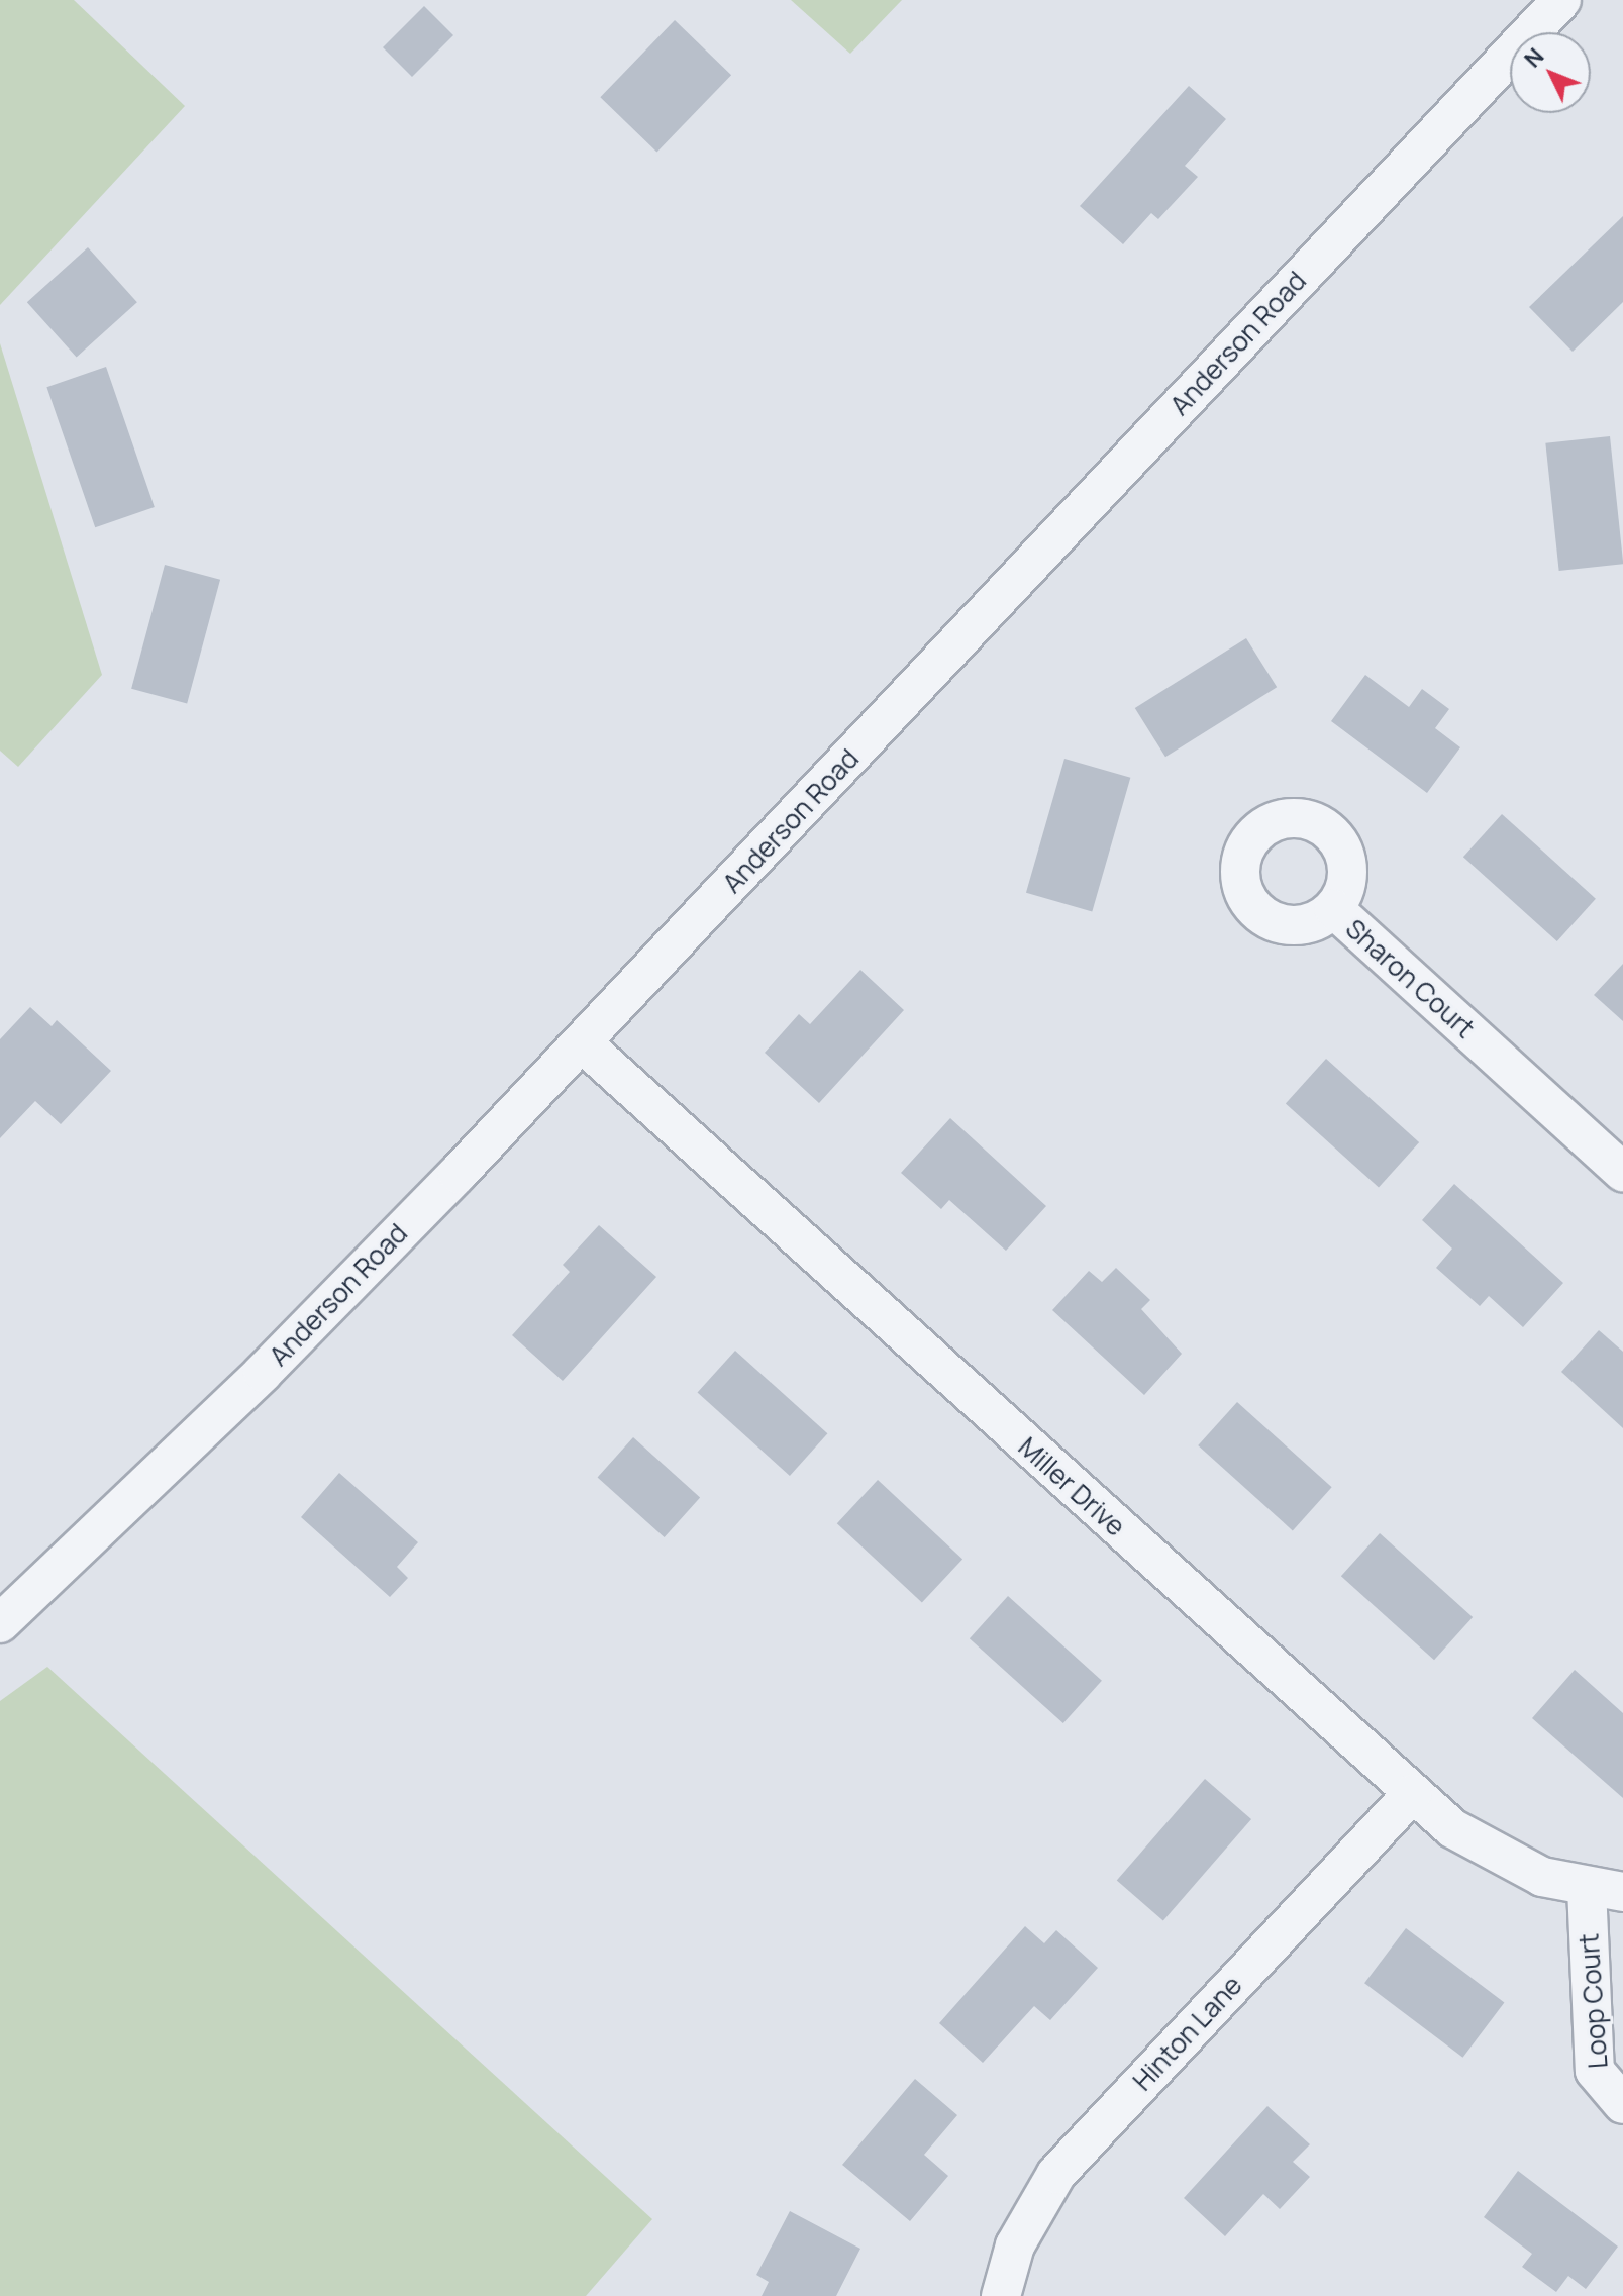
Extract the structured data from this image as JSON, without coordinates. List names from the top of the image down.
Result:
{
  "streets": {
    "street": [
      "Anderson Road",
      "Sharon Court",
      "Miller Drive",
      "Loop Court",
      "Hinton Lane"
    ]
  },
  "crossings": [
    ["Anderson Road", "Miller Drive"],
    ["Miller Drive", "Loop Court"],
    ["Miller Drive", "Hinton Lane"]
  ],
  "north": "top left"
}
